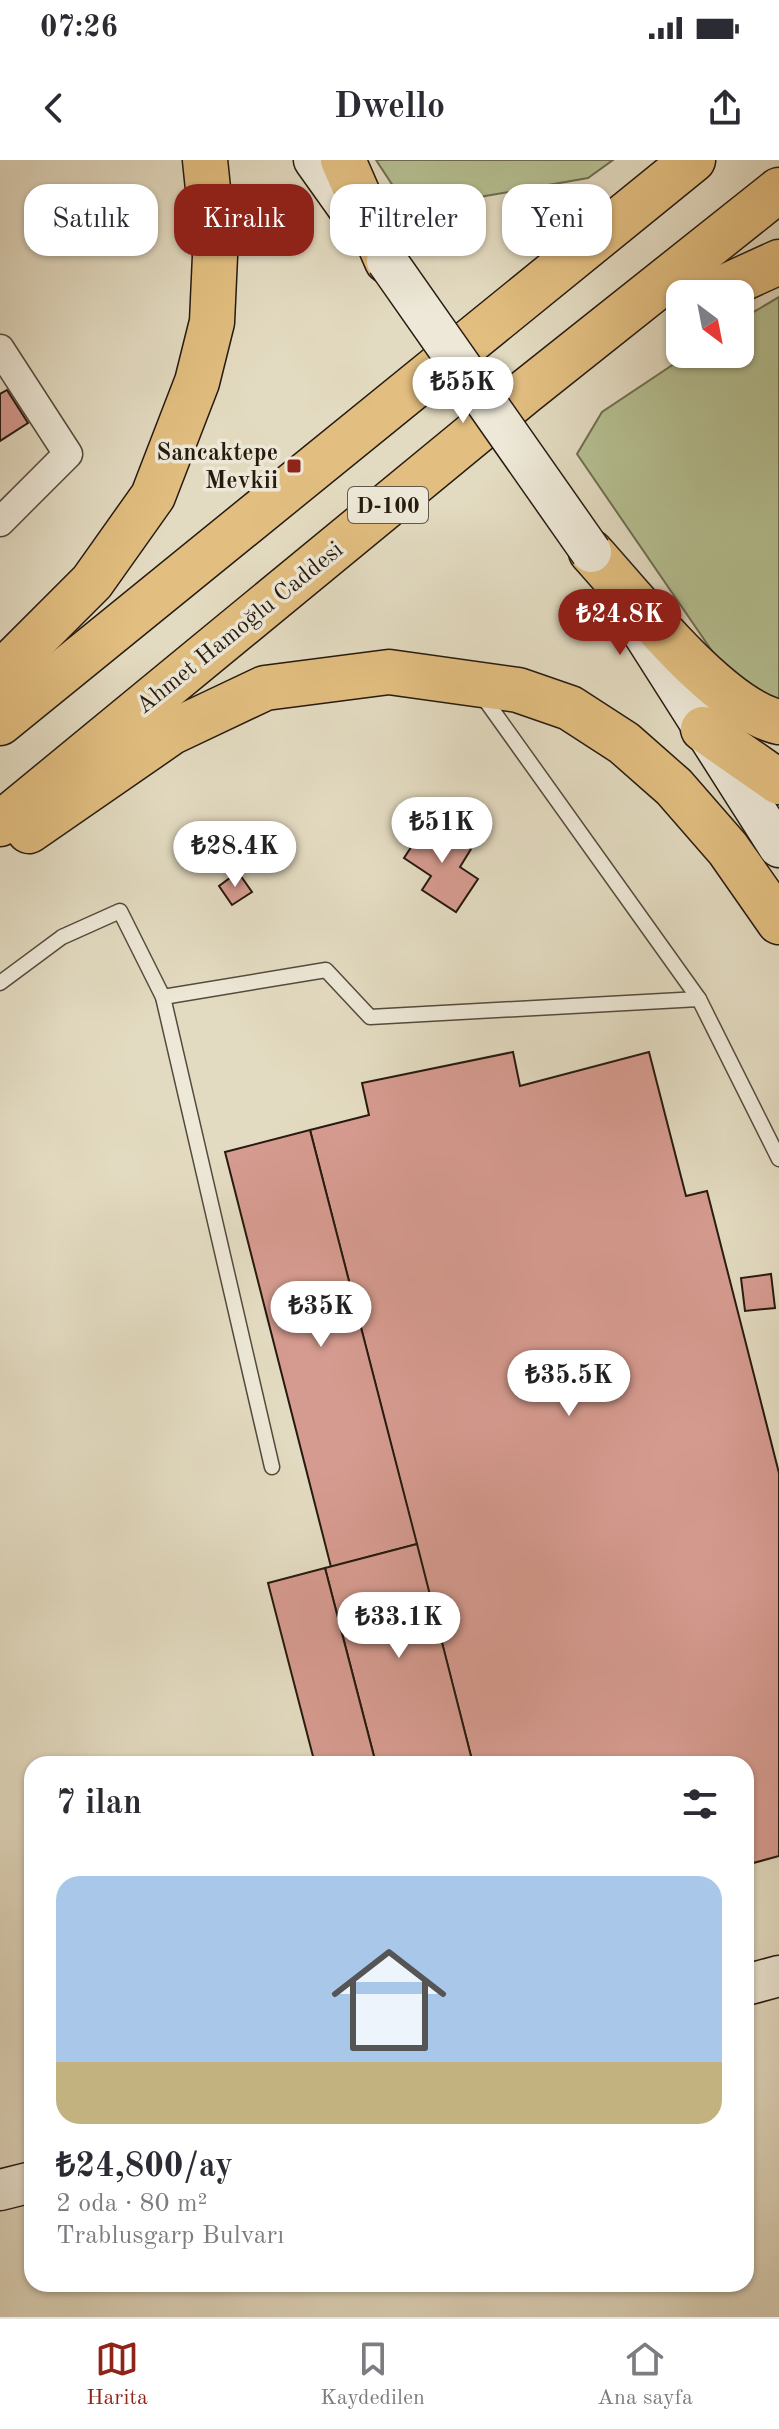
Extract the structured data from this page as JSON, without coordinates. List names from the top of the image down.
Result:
{
  "streets": {
    "highway": ["D-100", "Ahmet Hamoğlu Caddesi"]
  },
  "places": {
    "transit": ["Sancaktepe Mevkii"]
  },
  "north": "bottom right",
  "page": {
    "status": "07:26",
    "header": "Dwello",
    "chip": [
      "Satılık",
      "Kiralık",
      "Filtreler",
      "Yeni"
    ],
    "price": [
      "₺55K",
      "₺24.8K",
      "₺51K",
      "₺28.4K",
      "₺35K",
      "₺35.5K",
      "₺33.1K"
    ],
    "heading": "7 ilan",
    "list": [
      {
        "name": "₺24,800/ay",
        "note": "2 oda · 80 m² · Trablusgarp Bulvarı"
      }
    ],
    "tabs": ["Harita", "Kaydedilen", "Ana sayfa"]
  }
}
